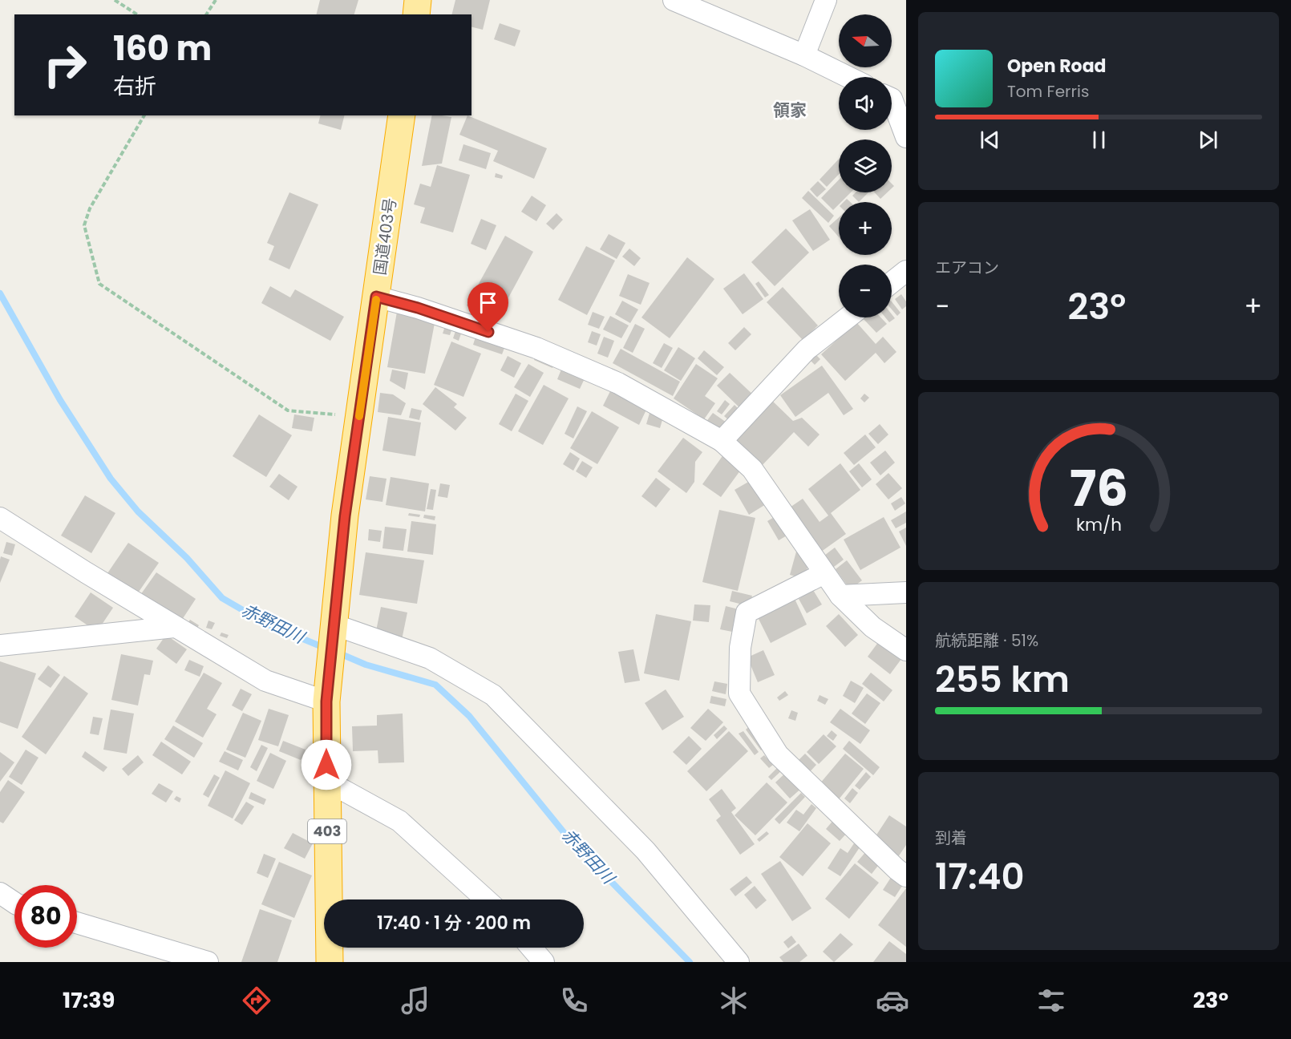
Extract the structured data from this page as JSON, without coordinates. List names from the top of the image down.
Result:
{
  "streets": {
    "highway": ["国道403号", "403"]
  },
  "districts": ["領家"],
  "water": ["赤野田川"],
  "north": "left",
  "page": {
    "map_buttons": ["+", "−"],
    "turn": ["160 m", "右折"],
    "song": ["Open Road", "Tom Ferris"],
    "tile": [
      "エアコン",
      ["航続距離 · 51%", "255 km"],
      ["到着", "17:40"]
    ],
    "heat": ["−", "23°", "+"],
    "limit": "80",
    "trip": "17:40 · 1 分 · 200 m",
    "tabs": ["17:39", "23°"],
    "gauge": ["76", "km/h"]
  }
}
